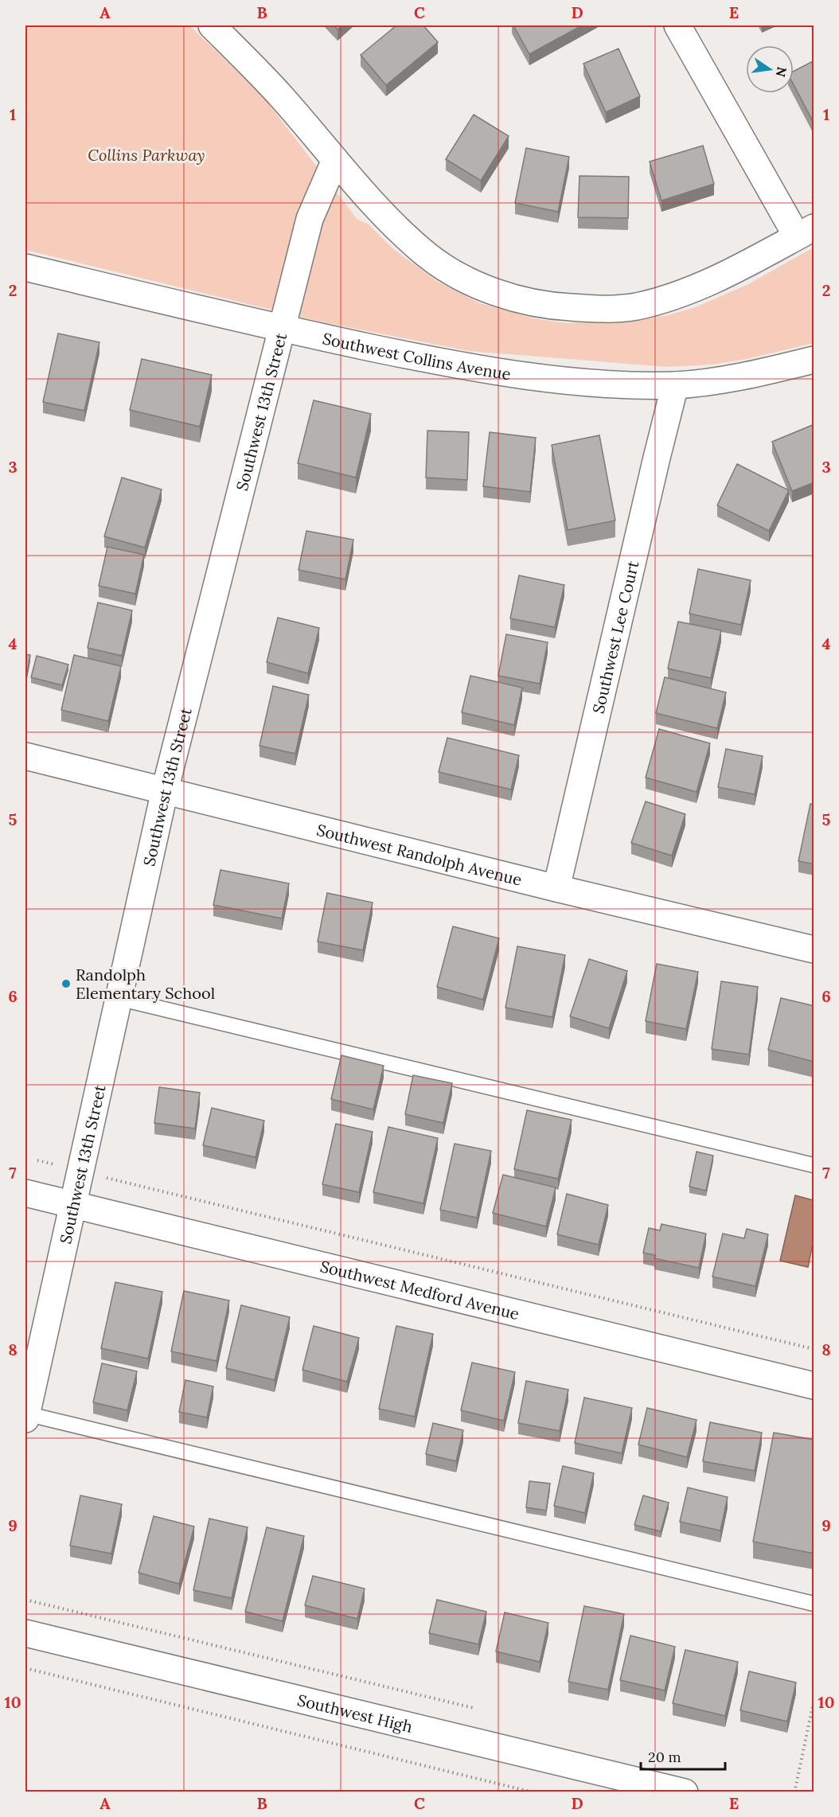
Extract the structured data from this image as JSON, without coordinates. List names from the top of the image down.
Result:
{
  "streets": {
    "street": [
      "Southwest Collins Avenue",
      "Southwest 13th Street",
      "Southwest Lee Court",
      "Southwest Randolph Avenue",
      "Southwest Medford Avenue",
      "Southwest High"
    ]
  },
  "crossings": [
    ["Southwest Collins Avenue", "Southwest 13th Street"],
    ["Southwest Collins Avenue", "Southwest Lee Court"],
    ["Southwest 13th Street", "Southwest Randolph Avenue"],
    ["Southwest 13th Street", "Southwest Medford Avenue"],
    ["Southwest Lee Court", "Southwest Randolph Avenue"]
  ],
  "parks": ["Collins Parkway"],
  "places": ["Randolph Elementary School"],
  "scale_bar": "20 m",
  "north": "right",
  "grid": {
    "columns": [
      "A",
      "B",
      "C",
      "D",
      "E"
    ],
    "rows": [
      "1",
      "2",
      "3",
      "4",
      "5",
      "6",
      "7",
      "8",
      "9",
      "10"
    ]
  }
}
